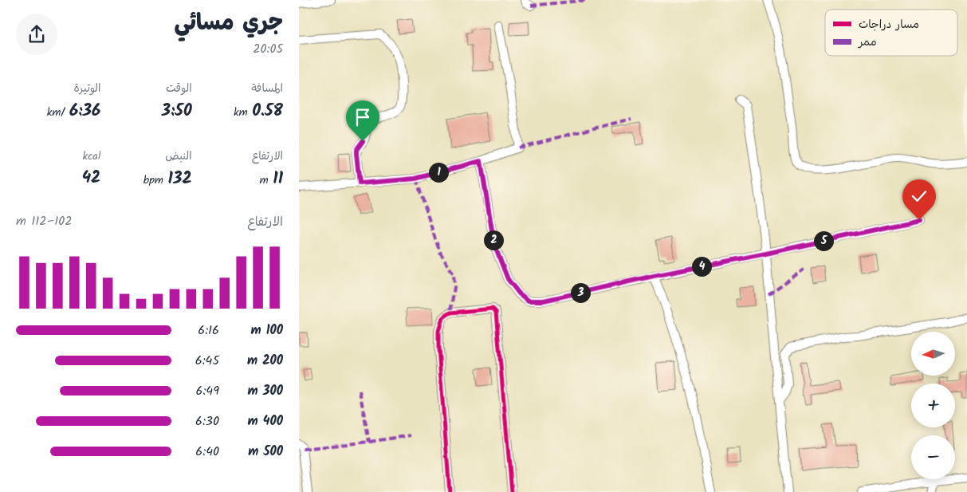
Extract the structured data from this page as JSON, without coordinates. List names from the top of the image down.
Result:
{
  "legend": ["مسار دراجات", "ممر"],
  "north": "left",
  "page": {
    "heading": ["جري مسائي", "20:05"],
    "stats": [
      ["المسافة", "0.58 km"],
      ["الوقت", "3:50"],
      ["الوتيرة", "6:36 /km"],
      ["الارتفاع", "11 m"],
      ["النبض", "132 bpm"],
      ["kcal", "42"]
    ],
    "pins": [
      "1",
      "2",
      "5",
      "4",
      "3"
    ],
    "chart": ["الارتفاع", "102–112 m"],
    "list": [
      {
        "name": "100 m",
        "note": "6:16"
      },
      {
        "name": "200 m",
        "note": "6:45"
      },
      {
        "name": "300 m",
        "note": "6:49"
      },
      {
        "name": "400 m",
        "note": "6:30"
      },
      {
        "name": "500 m",
        "note": "6:40"
      }
    ],
    "map_buttons": ["+", "−"]
  }
}
